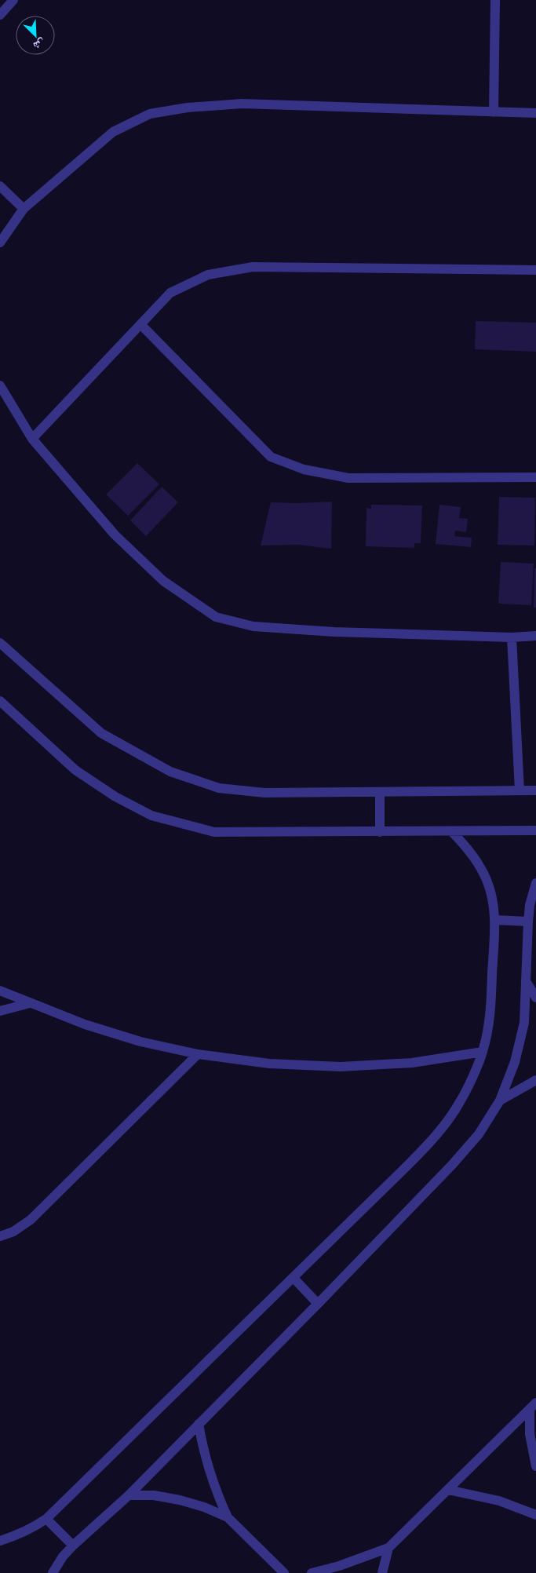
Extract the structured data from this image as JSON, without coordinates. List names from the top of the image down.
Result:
{
  "north": "bottom right"
}
